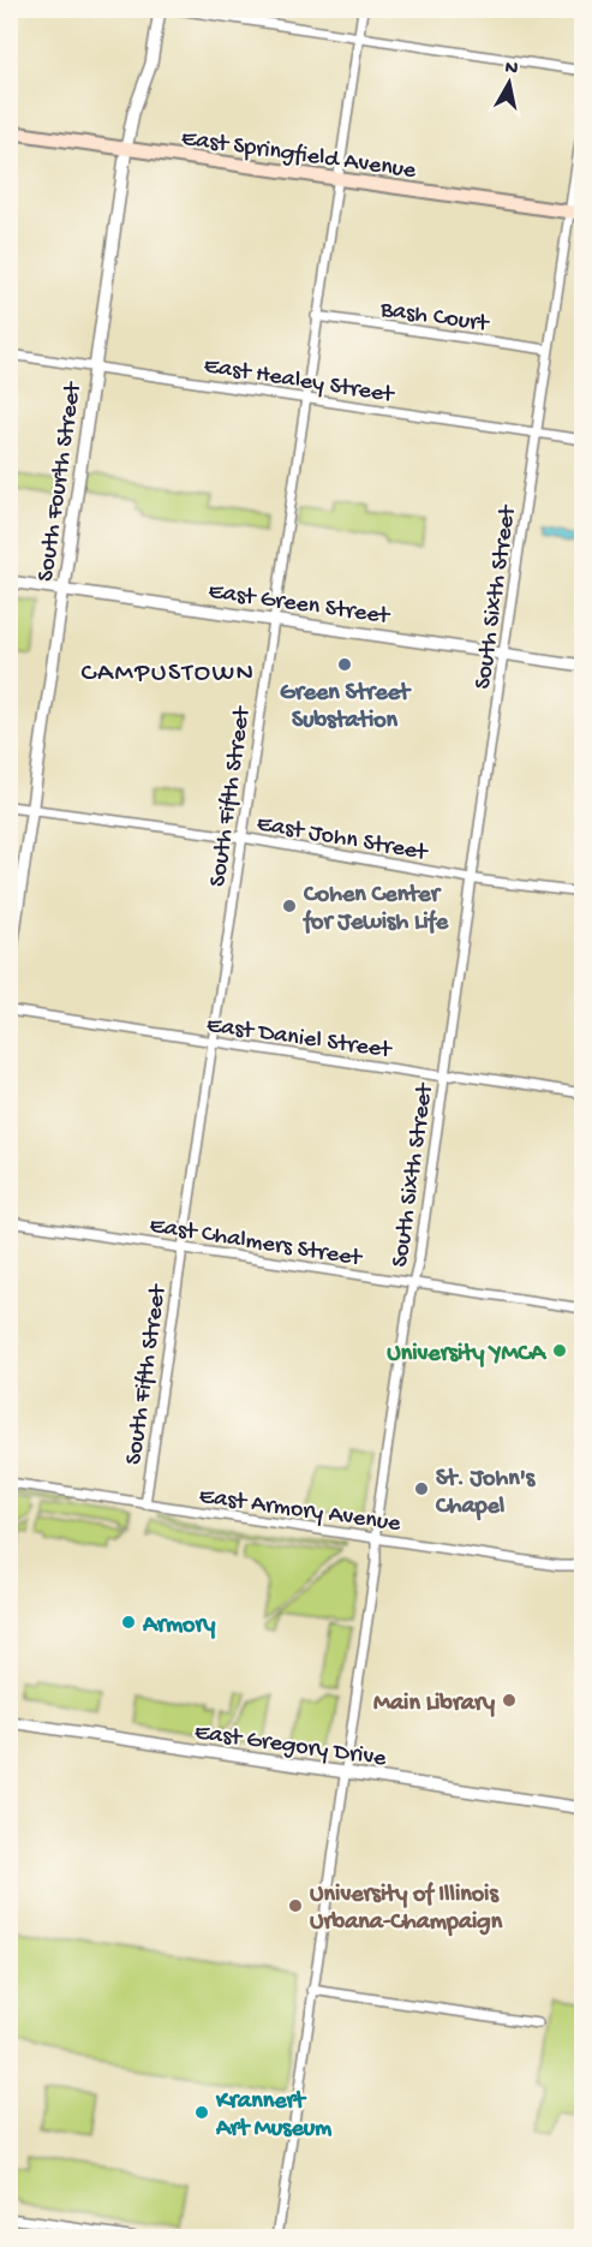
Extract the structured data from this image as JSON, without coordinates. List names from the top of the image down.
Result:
{
  "streets": {
    "main road": ["East Springfield Avenue"],
    "street": [
      "Bash Court",
      "East Healey Street",
      "South Fourth Street",
      "South Sixth Street",
      "East Green Street",
      "South Fifth Street",
      "East John Street",
      "East Daniel Street",
      "East Chalmers Street",
      "East Armory Avenue",
      "East Gregory Drive"
    ]
  },
  "crossings": [
    ["East Springfield Avenue", "South Fourth Street"],
    ["East Springfield Avenue", "South Sixth Street"],
    ["East Springfield Avenue", "South Fifth Street"],
    ["Bash Court", "South Sixth Street"],
    ["Bash Court", "South Fifth Street"],
    ["East Healey Street", "South Fourth Street"],
    ["East Healey Street", "South Sixth Street"],
    ["East Healey Street", "South Fifth Street"],
    ["South Fourth Street", "East Green Street"],
    ["South Fourth Street", "East John Street"],
    ["South Sixth Street", "East Green Street"],
    ["South Sixth Street", "East John Street"],
    ["South Sixth Street", "East Daniel Street"],
    ["South Sixth Street", "East Chalmers Street"],
    ["South Sixth Street", "East Armory Avenue"],
    ["South Sixth Street", "East Gregory Drive"],
    ["East Green Street", "South Fifth Street"],
    ["South Fifth Street", "East John Street"],
    ["South Fifth Street", "East Daniel Street"],
    ["South Fifth Street", "East Chalmers Street"],
    ["South Fifth Street", "East Armory Avenue"]
  ],
  "districts": ["CAMPUSTOWN"],
  "places": [
    "Green Street Substation",
    "Cohen Center for Jewish Life",
    "University YMCA",
    "St. John's Chapel",
    "Armory",
    "Main Library",
    "University of Illinois Urbana-Champaign",
    "Krannert Art Museum"
  ],
  "north": "top"
}
